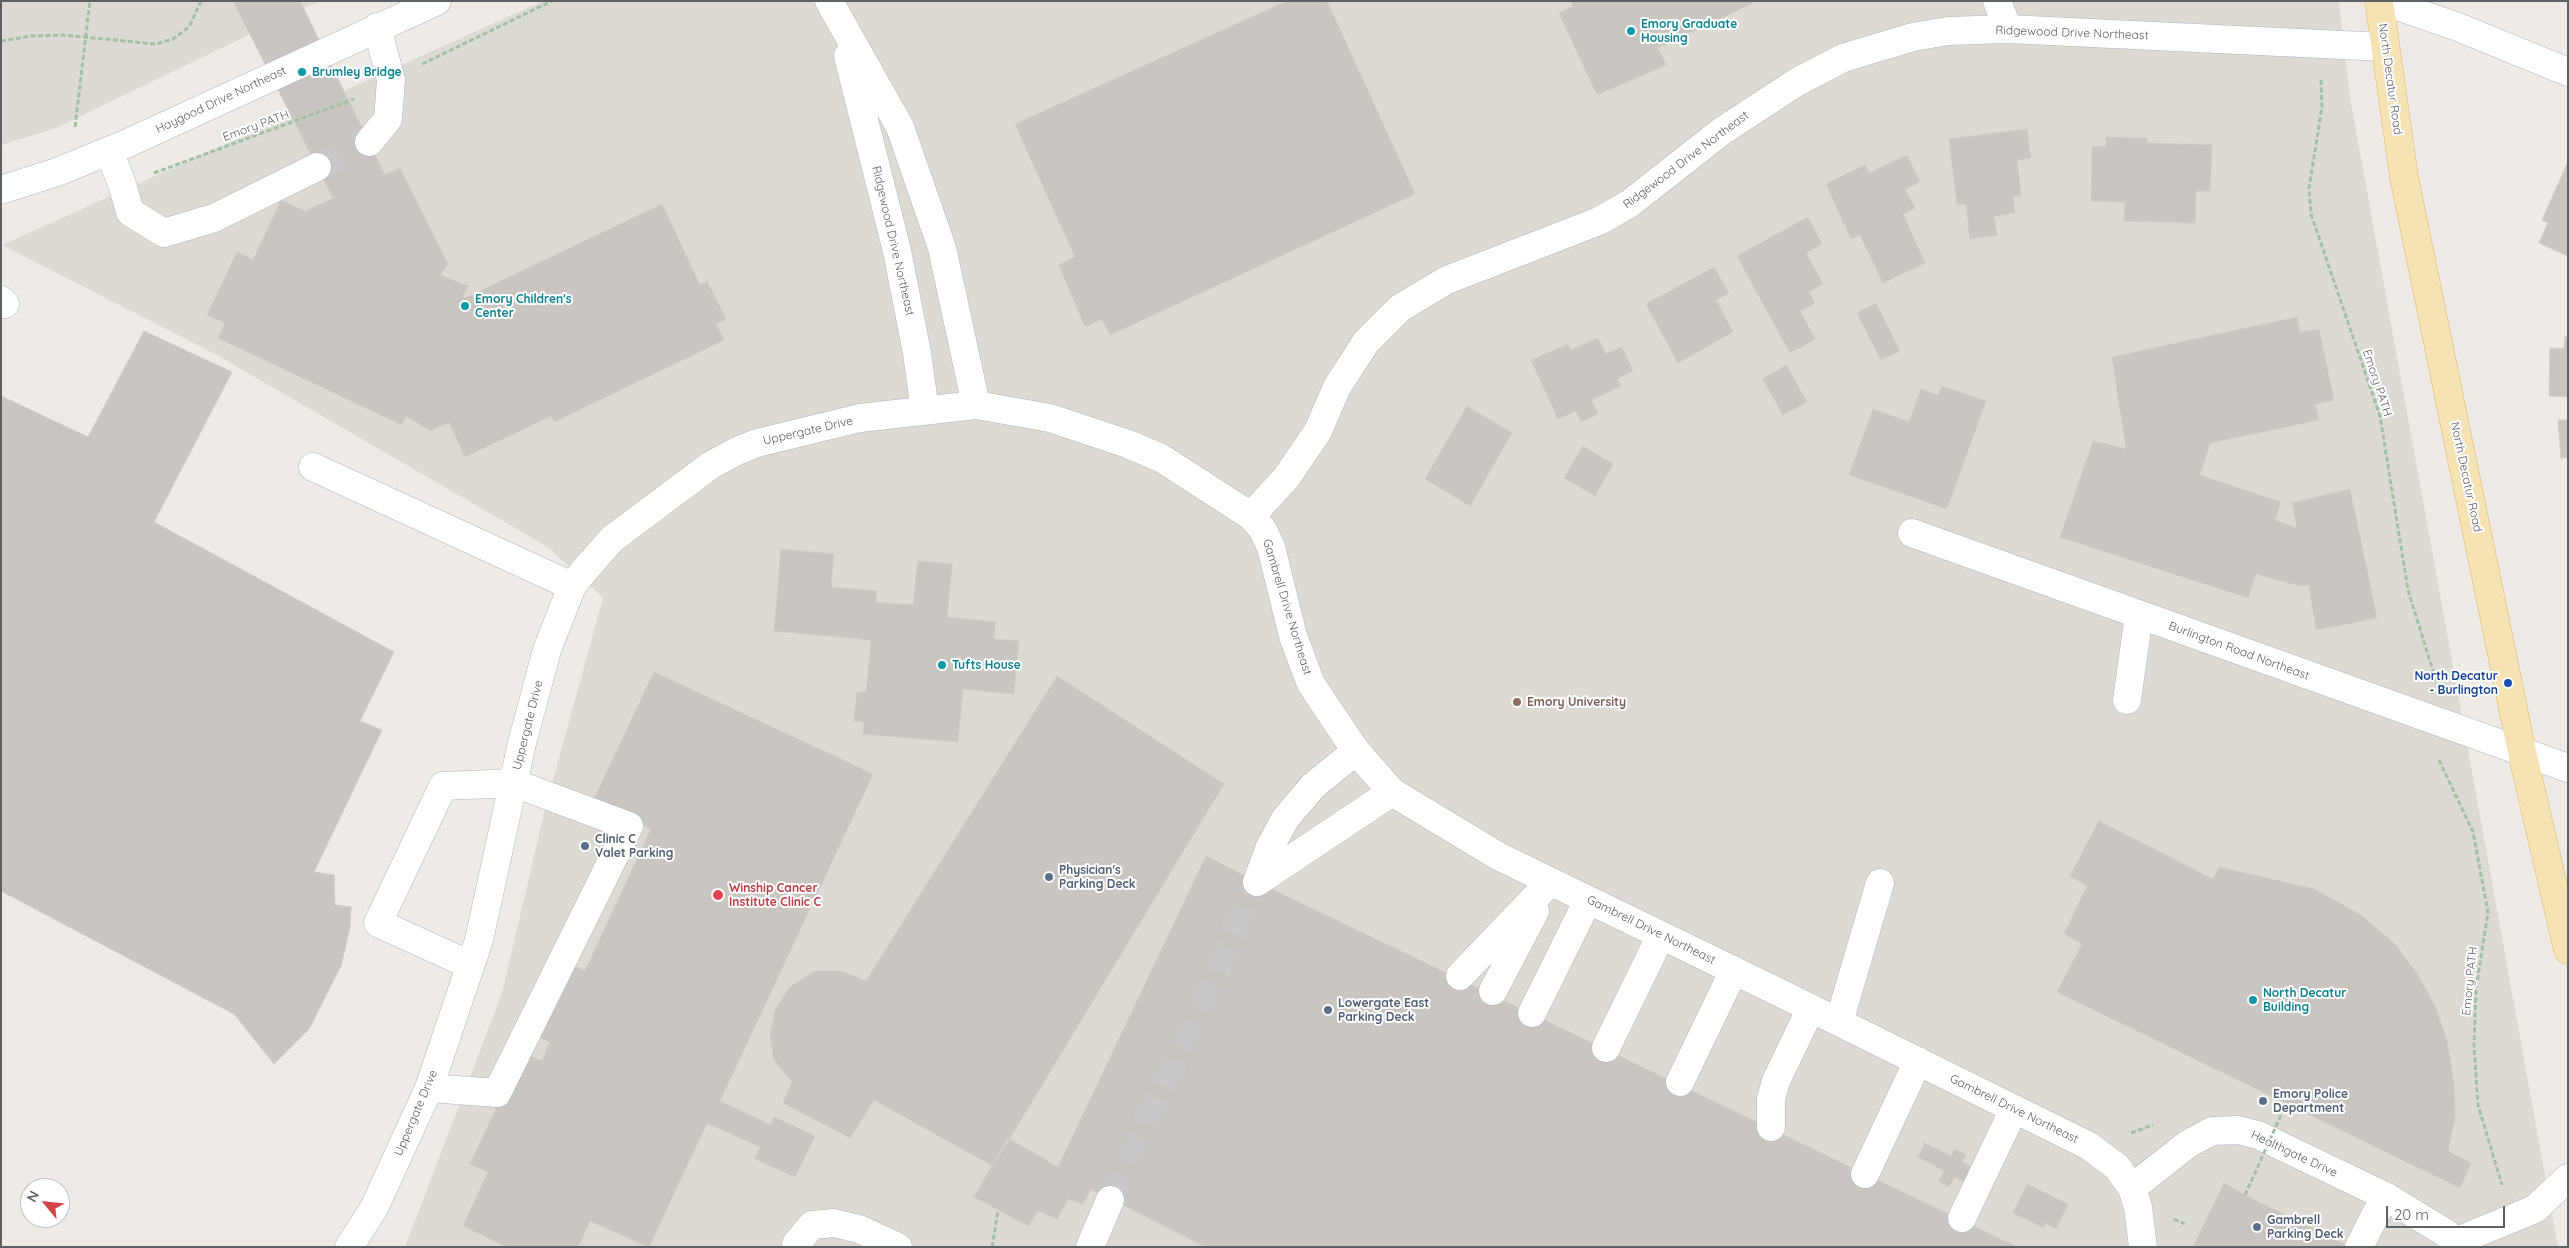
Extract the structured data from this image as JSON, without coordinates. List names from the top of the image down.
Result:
{
  "streets": {
    "main road": ["North Decatur Road"],
    "street": [
      "Ridgewood Drive Northeast",
      "Haygood Drive Northeast",
      "Uppergate Drive",
      "Gambrell Drive Northeast",
      "Burlington Road Northeast",
      "Healthgate Drive"
    ],
    "path": ["Emory PATH"]
  },
  "crossings": [
    ["Ridgewood Drive Northeast", "North Decatur Road"],
    ["Ridgewood Drive Northeast", "Uppergate Drive"],
    ["Ridgewood Drive Northeast", "Gambrell Drive Northeast"],
    ["North Decatur Road", "Burlington Road Northeast"],
    ["Gambrell Drive Northeast", "Healthgate Drive"]
  ],
  "places": [
    "Emory Graduate Housing",
    "Brumley Bridge",
    "Emory Children's Center",
    "Tufts House",
    "North Decatur - Burlington",
    "Emory University",
    "Clinic C Valet Parking",
    "Physician's Parking Deck",
    "Winship Cancer Institute Clinic C",
    "North Decatur Building",
    "Lowergate East Parking Deck",
    "Emory Police Department",
    "Gambrell Parking Deck"
  ],
  "scale_bar": "20 m",
  "north": "top left"
}
